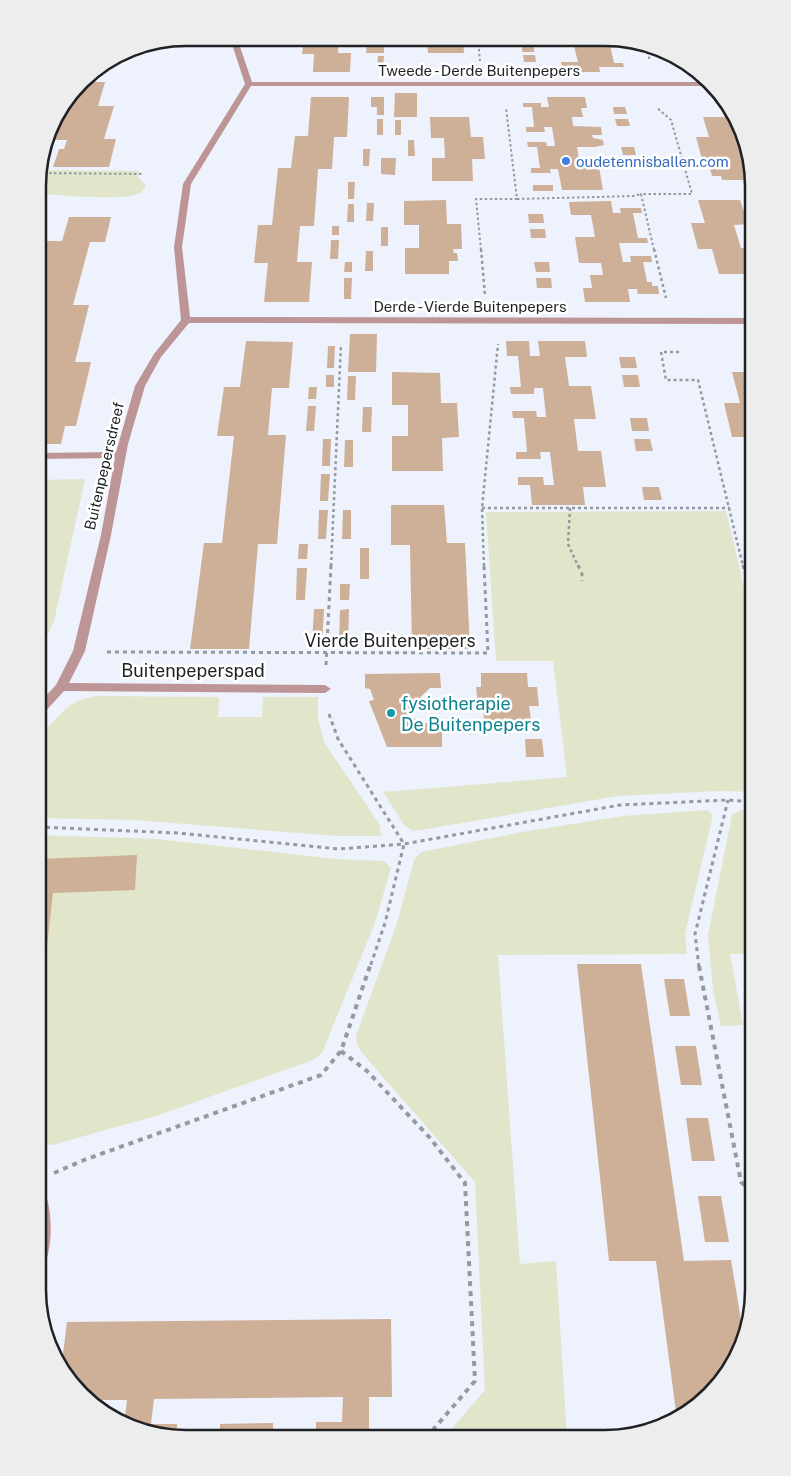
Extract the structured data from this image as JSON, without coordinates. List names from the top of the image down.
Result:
{
  "streets": {
    "street": [
      "Tweede - Derde Buitenpepers",
      "Derde - Vierde Buitenpepers",
      "Buitenpepersdreef",
      "Buitenpeperspad"
    ],
    "path": ["Vierde Buitenpepers"]
  },
  "crossings": [
    ["Derde - Vierde Buitenpepers", "Buitenpepersdreef"],
    ["Derde - Vierde Buitenpepers", "Vierde Buitenpepers"],
    ["Buitenpepersdreef", "Vierde Buitenpepers"],
    ["Buitenpepersdreef", "Buitenpeperspad"]
  ],
  "places": ["oudetennisballen.com", "fysiotherapie De Buitenpepers"]
}
